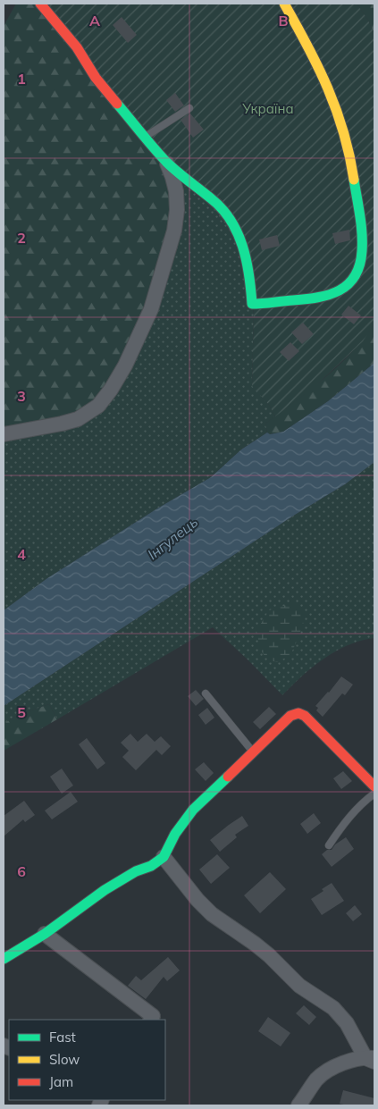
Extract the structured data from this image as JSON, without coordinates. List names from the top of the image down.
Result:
{
  "water": ["Інгулець"],
  "parks": ["Україна"],
  "legend": ["Fast", "Slow", "Jam"],
  "grid": {
    "columns": ["A", "B"],
    "rows": [
      "1",
      "2",
      "3",
      "4",
      "5",
      "6"
    ]
  }
}
